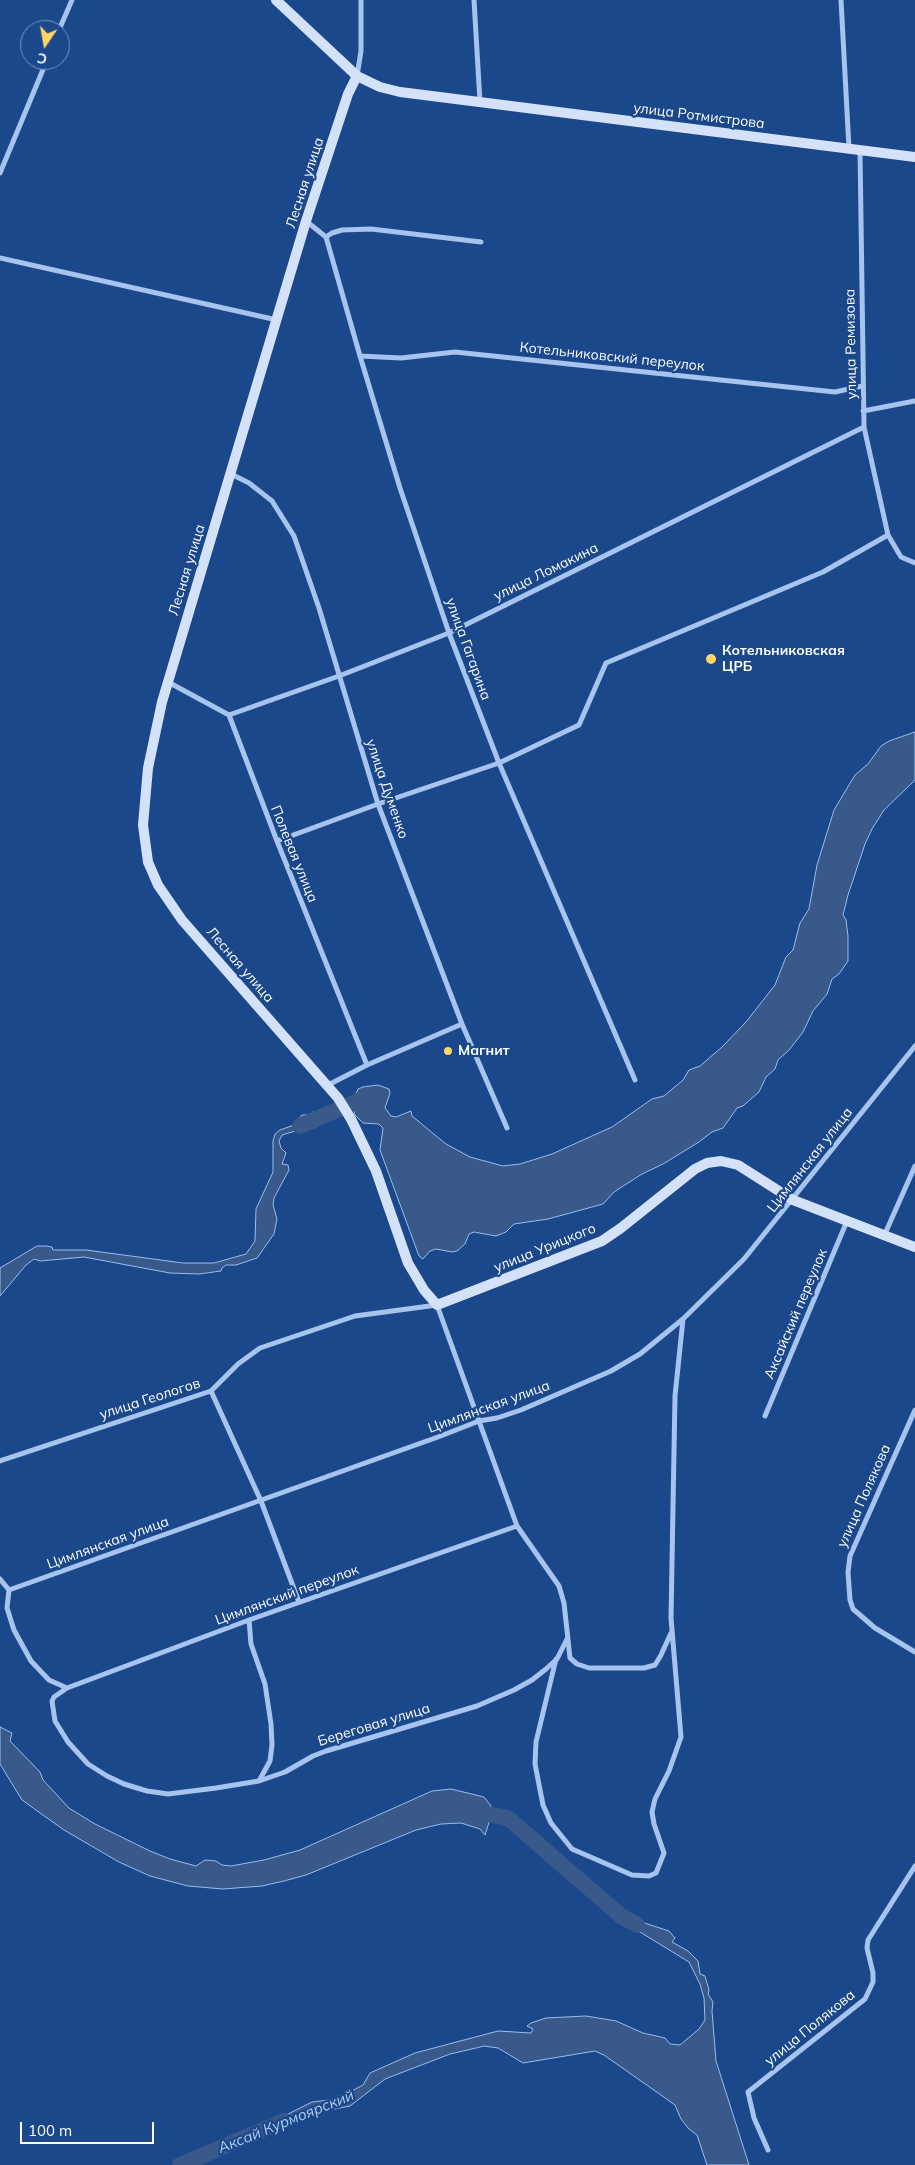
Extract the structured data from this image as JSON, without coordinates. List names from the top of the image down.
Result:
{
  "streets": {
    "street": [
      "улица Ротмистрова",
      "Лесная улица",
      "улица Ремизова",
      "Котельниковский переулок",
      "улица Ломакина",
      "улица Гагарина",
      "улица Думенко",
      "Полевая улица",
      "Цимлянская улица",
      "улица Урицкого",
      "Аксайский переулок",
      "улица Геологов",
      "улица Полякова",
      "Цимлянский переулок",
      "Береговая улица"
    ]
  },
  "crossings": [
    ["улица Ротмистрова", "Лесная улица"],
    ["улица Ротмистрова", "улица Ремизова"],
    ["Лесная улица", "улица Думенко"],
    ["Лесная улица", "улица Урицкого"],
    ["Лесная улица", "улица Геологов"],
    ["улица Ремизова", "Котельниковский переулок"],
    ["улица Ремизова", "улица Ломакина"],
    ["Котельниковский переулок", "улица Гагарина"],
    ["улица Ломакина", "улица Гагарина"],
    ["улица Ломакина", "улица Думенко"],
    ["улица Ломакина", "Полевая улица"],
    ["Цимлянская улица", "улица Урицкого"],
    ["улица Урицкого", "Аксайский переулок"],
    ["улица Урицкого", "улица Геологов"],
    ["Цимлянский переулок", "Береговая улица"]
  ],
  "water": ["Аксай Курмоярский"],
  "places": ["Котельниковская ЦРБ", "Магнит"],
  "scale_bar": "100 m",
  "north": "bottom"
}
